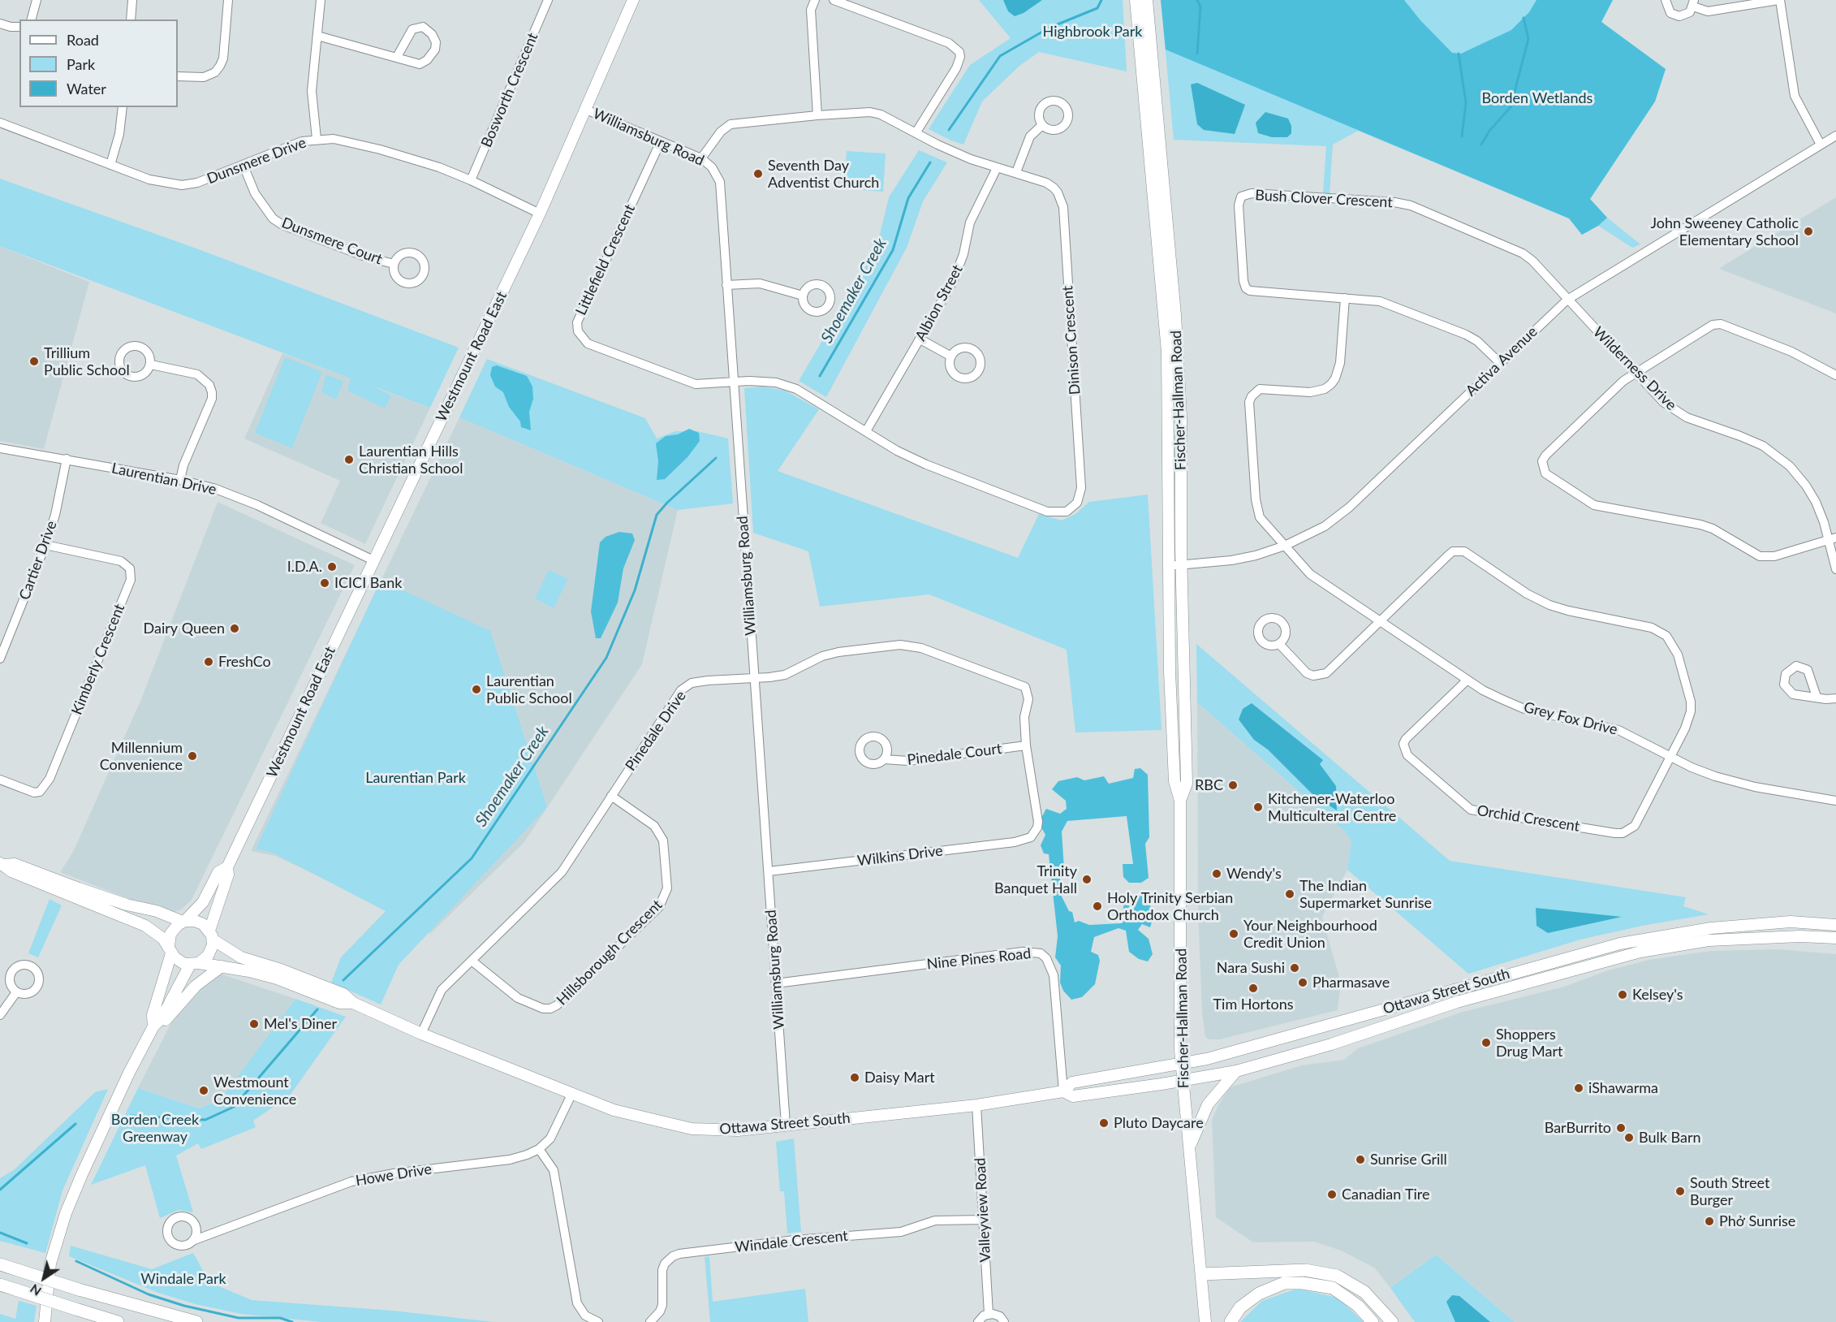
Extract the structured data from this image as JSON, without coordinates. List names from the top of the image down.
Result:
{
  "streets": {
    "main road": ["Westmount Road East", "Fischer-Hallman Road", "Ottawa Street South"],
    "street": [
      "Bosworth Crescent",
      "Williamsburg Road",
      "Dunsmere Drive",
      "Bush Clover Crescent",
      "Dunsmere Court",
      "Littlefield Crescent",
      "Albion Street",
      "Dinison Crescent",
      "Activa Avenue",
      "Wilderness Drive",
      "Laurentian Drive",
      "Cartier Drive",
      "Kimberly Crescent",
      "Grey Fox Drive",
      "Pinedale Drive",
      "Pinedale Court",
      "Orchid Crescent",
      "Wilkins Drive",
      "Hillsborough Crescent",
      "Nine Pines Road",
      "Howe Drive",
      "Valleyview Road",
      "Windale Crescent"
    ]
  },
  "crossings": [
    ["Bosworth Crescent", "Dunsmere Drive"],
    ["Williamsburg Road", "Littlefield Crescent"],
    ["Williamsburg Road", "Dinison Crescent"],
    ["Williamsburg Road", "Westmount Road East"],
    ["Williamsburg Road", "Pinedale Drive"],
    ["Williamsburg Road", "Wilkins Drive"],
    ["Williamsburg Road", "Nine Pines Road"],
    ["Williamsburg Road", "Ottawa Street South"],
    ["Dunsmere Drive", "Dunsmere Court"],
    ["Dunsmere Drive", "Westmount Road East"],
    ["Bush Clover Crescent", "Activa Avenue"],
    ["Bush Clover Crescent", "Wilderness Drive"],
    ["Bush Clover Crescent", "Grey Fox Drive"],
    ["Littlefield Crescent", "Dinison Crescent"],
    ["Albion Street", "Dinison Crescent"],
    ["Westmount Road East", "Laurentian Drive"],
    ["Activa Avenue", "Wilderness Drive"],
    ["Activa Avenue", "Fischer-Hallman Road"],
    ["Activa Avenue", "Grey Fox Drive"],
    ["Fischer-Hallman Road", "Ottawa Street South"],
    ["Laurentian Drive", "Cartier Drive"],
    ["Cartier Drive", "Kimberly Crescent"],
    ["Grey Fox Drive", "Orchid Crescent"],
    ["Pinedale Drive", "Pinedale Court"],
    ["Pinedale Drive", "Wilkins Drive"],
    ["Pinedale Drive", "Hillsborough Crescent"],
    ["Pinedale Drive", "Ottawa Street South"],
    ["Nine Pines Road", "Ottawa Street South"],
    ["Ottawa Street South", "Valleyview Road"],
    ["Valleyview Road", "Windale Crescent"]
  ],
  "water": ["Shoemaker Creek"],
  "parks": [
    "Highbrook Park",
    "Borden Wetlands",
    "Laurentian Park",
    "Borden Creek Greenway",
    "Windale Park"
  ],
  "places": [
    "Seventh Day Adventist Church",
    "John Sweeney Catholic Elementary School",
    "Trillium Public School",
    "Laurentian Hills Christian School",
    "I.D.A.",
    "ICICI Bank",
    "Dairy Queen",
    "FreshCo",
    "Laurentian Public School",
    "Millennium Convenience",
    "RBC",
    "Kitchener-Waterloo Multiculteral Centre",
    "Wendy's",
    "Trinity Banquet Hall",
    "The Indian Supermarket Sunrise",
    "Holy Trinity Serbian Orthodox Church",
    "Your Neighbourhood Credit Union",
    "Nara Sushi",
    "Pharmasave",
    "Tim Hortons",
    "Kelsey's",
    "Mel's Diner",
    "Shoppers Drug Mart",
    "Daisy Mart",
    "iShawarma",
    "Westmount Convenience",
    "Pluto Daycare",
    "BarBurrito",
    "Bulk Barn",
    "Sunrise Grill",
    "South Street Burger",
    "Canadian Tire",
    "Phở Sunrise"
  ],
  "legend": ["Road", "Park", "Water"],
  "north": "bottom left"
}
